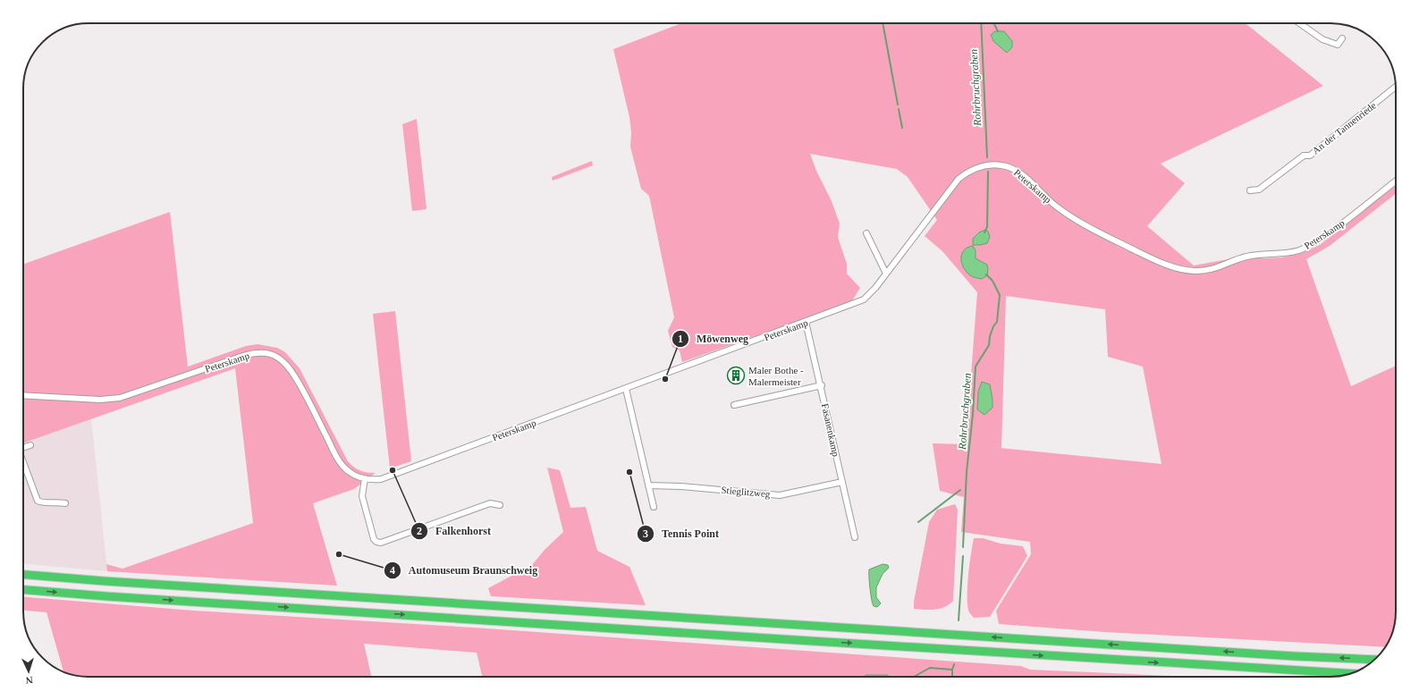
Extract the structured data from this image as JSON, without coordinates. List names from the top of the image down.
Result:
{
  "streets": {
    "street": [
      "An der Tannenriede",
      "Peterskamp",
      "Fasanenkamp",
      "Stieglitzweg"
    ]
  },
  "crossings": [
    ["Peterskamp", "Fasanenkamp"],
    ["Fasanenkamp", "Stieglitzweg"]
  ],
  "water": ["Rohrbruchgraben"],
  "places": {
    "building": ["Maler Bothe - Malermeister"],
    "other": [
      "Möwenweg",
      "Falkenhorst",
      "Tennis Point",
      "Automuseum Braunschweig"
    ]
  },
  "north": "bottom"
}
